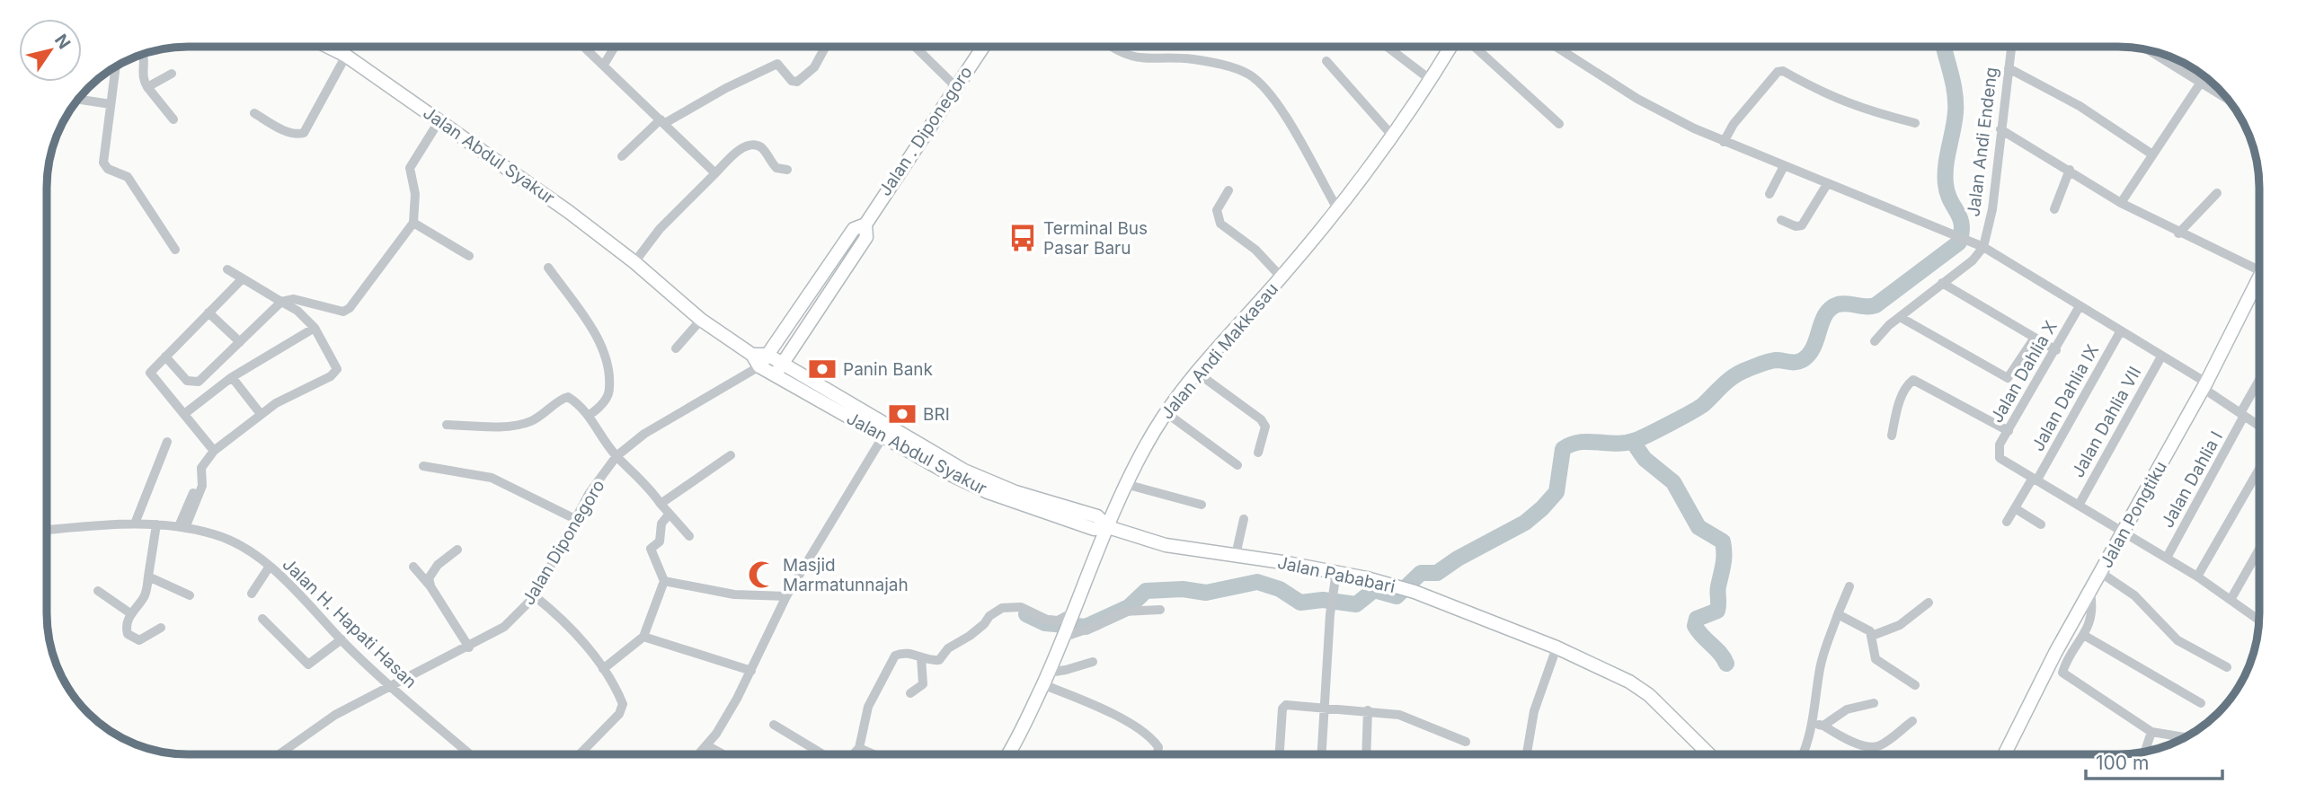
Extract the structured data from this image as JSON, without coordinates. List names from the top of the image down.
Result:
{
  "streets": {
    "street": [
      "Jalan . Diponegoro",
      "Jalan Andi Endeng",
      "Jalan Abdul Syakur",
      "Jalan Andi Makkasau",
      "Jalan Dahlia X",
      "Jalan Dahlia IX",
      "Jalan Dahlia VII",
      "Jalan Dahlia I",
      "Jalan Pongtiku",
      "Jalan Diponegoro",
      "Jalan Pababari",
      "Jalan H. Hapati Hasan"
    ]
  },
  "crossings": [
    ["Jalan . Diponegoro", "Jalan Diponegoro"],
    ["Jalan Abdul Syakur", "Jalan Andi Makkasau"],
    ["Jalan Abdul Syakur", "Jalan Diponegoro"],
    ["Jalan Abdul Syakur", "Jalan Pababari"],
    ["Jalan Andi Makkasau", "Jalan Pababari"],
    ["Jalan Dahlia X", "Jalan Dahlia IX"],
    ["Jalan Diponegoro", "Jalan H. Hapati Hasan"]
  ],
  "places": {
    "bus stop": ["Terminal Bus Pasar Baru"],
    "bank": ["Panin Bank", "BRI"],
    "mosque": ["Masjid Marmatunnajah"]
  },
  "scale_bar": "100 m",
  "north": "top right"
}
